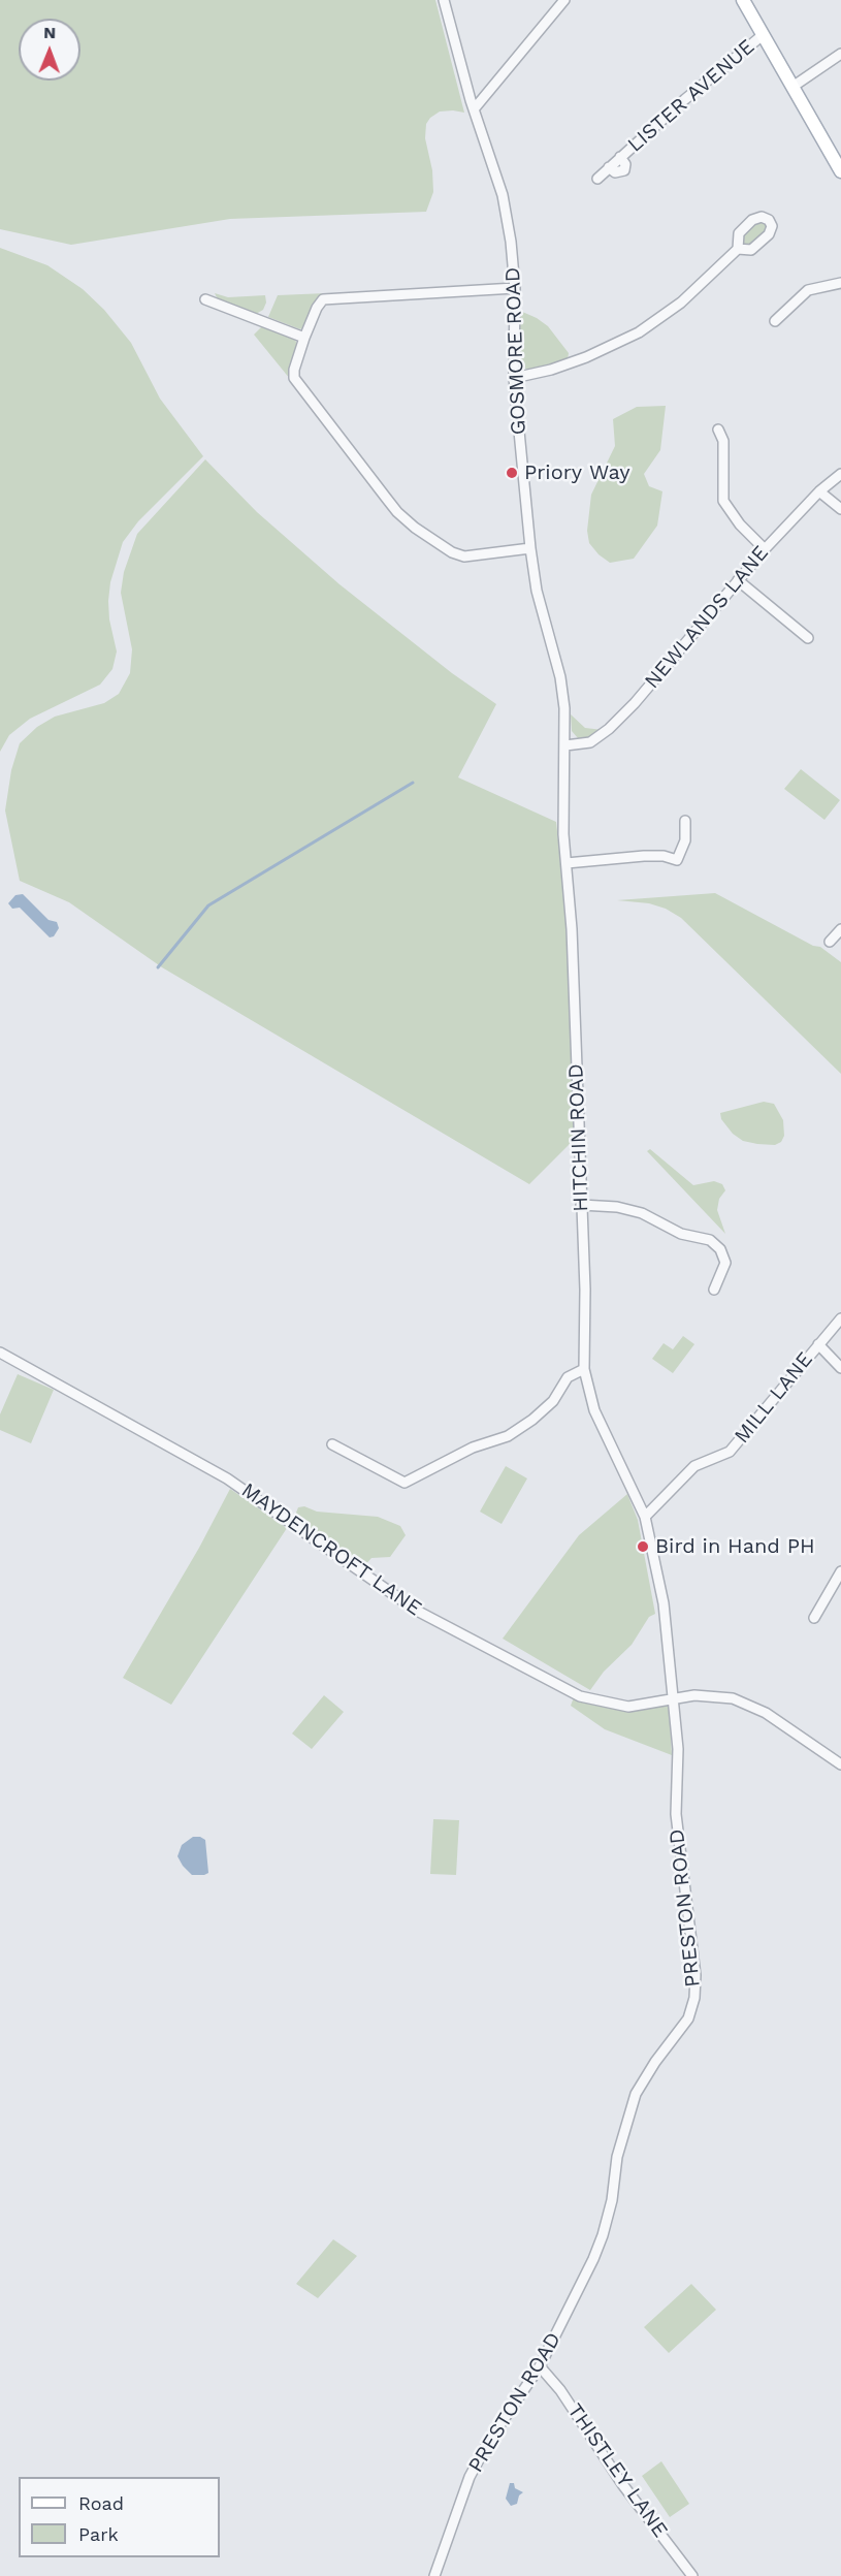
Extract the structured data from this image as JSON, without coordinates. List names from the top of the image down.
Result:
{
  "streets": {
    "street": [
      "LISTER AVENUE",
      "GOSMORE ROAD",
      "NEWLANDS LANE",
      "HITCHIN ROAD",
      "MILL LANE",
      "MAYDENCROFT LANE",
      "PRESTON ROAD",
      "THISTLEY LANE"
    ]
  },
  "crossings": [
    ["GOSMORE ROAD", "NEWLANDS LANE"],
    ["GOSMORE ROAD", "HITCHIN ROAD"],
    ["NEWLANDS LANE", "HITCHIN ROAD"],
    ["HITCHIN ROAD", "MILL LANE"],
    ["HITCHIN ROAD", "PRESTON ROAD"],
    ["MILL LANE", "PRESTON ROAD"],
    ["MAYDENCROFT LANE", "PRESTON ROAD"],
    ["PRESTON ROAD", "THISTLEY LANE"]
  ],
  "places": ["Priory Way", "Bird in Hand PH"],
  "legend": ["Road", "Park"],
  "north": "top"
}
